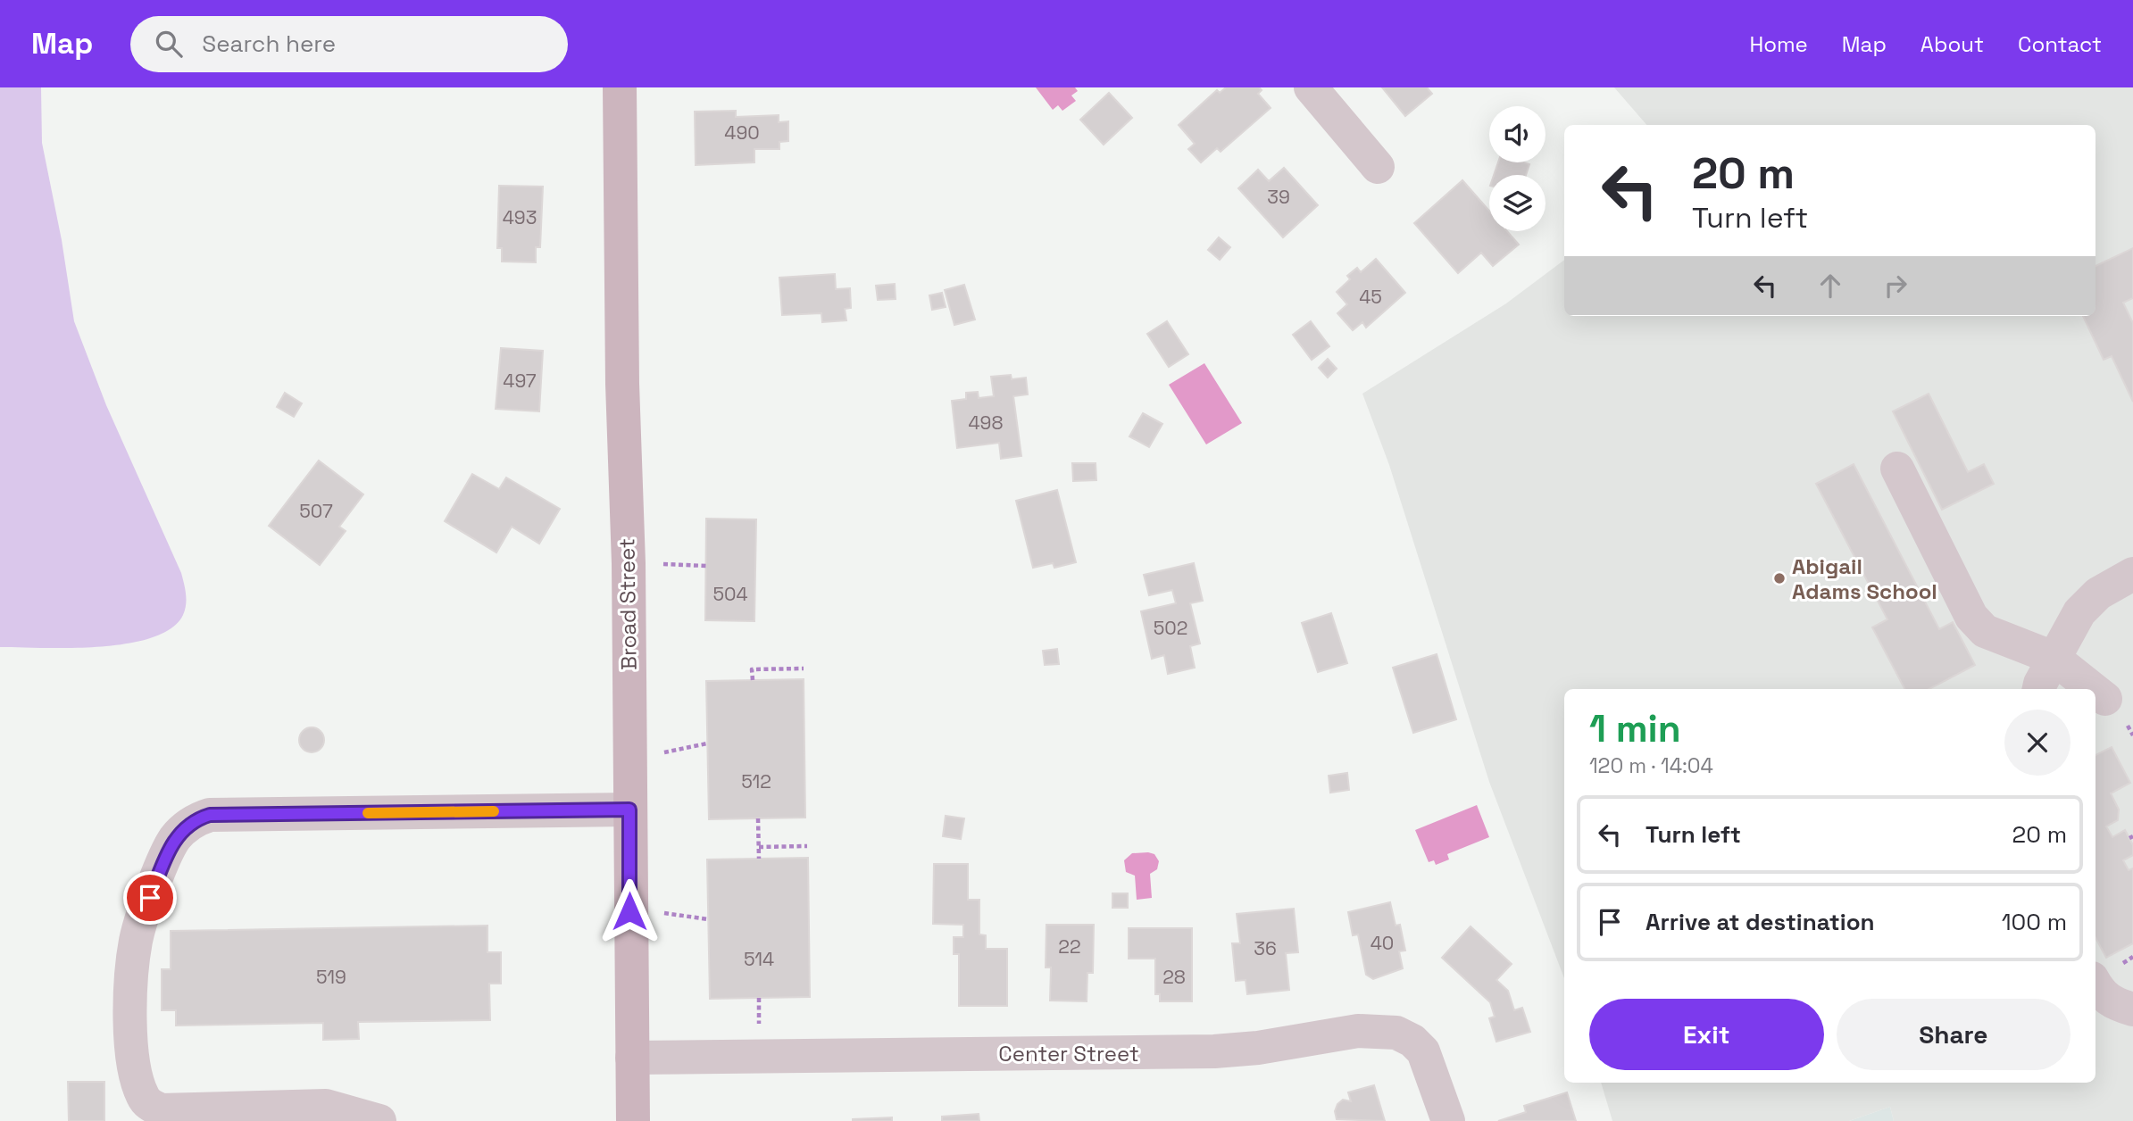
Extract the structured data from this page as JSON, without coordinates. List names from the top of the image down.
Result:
{
  "streets": {
    "main road": ["Broad Street"],
    "street": ["Center Street"]
  },
  "crossings": [
    ["Broad Street", "Center Street"]
  ],
  "places": ["Abigail Adams School"],
  "house_numbers": [
    "490",
    "39",
    "493",
    "45",
    "497",
    "498",
    "507",
    "504",
    "502",
    "512",
    "40",
    "22",
    "36",
    "514",
    "519",
    "28"
  ],
  "page": {
    "header": "Map",
    "search": "Search here",
    "nav": [
      "Home",
      "Map",
      "About",
      "Contact"
    ],
    "turn": ["20 m", "Turn left"],
    "heading": ["1 min", "120 m · 14:04"],
    "list": [
      {
        "name": "Turn left",
        "value": "20 m"
      },
      {
        "name": "Arrive at destination",
        "value": "100 m"
      }
    ],
    "buttons": ["Exit", "Share"]
  }
}
